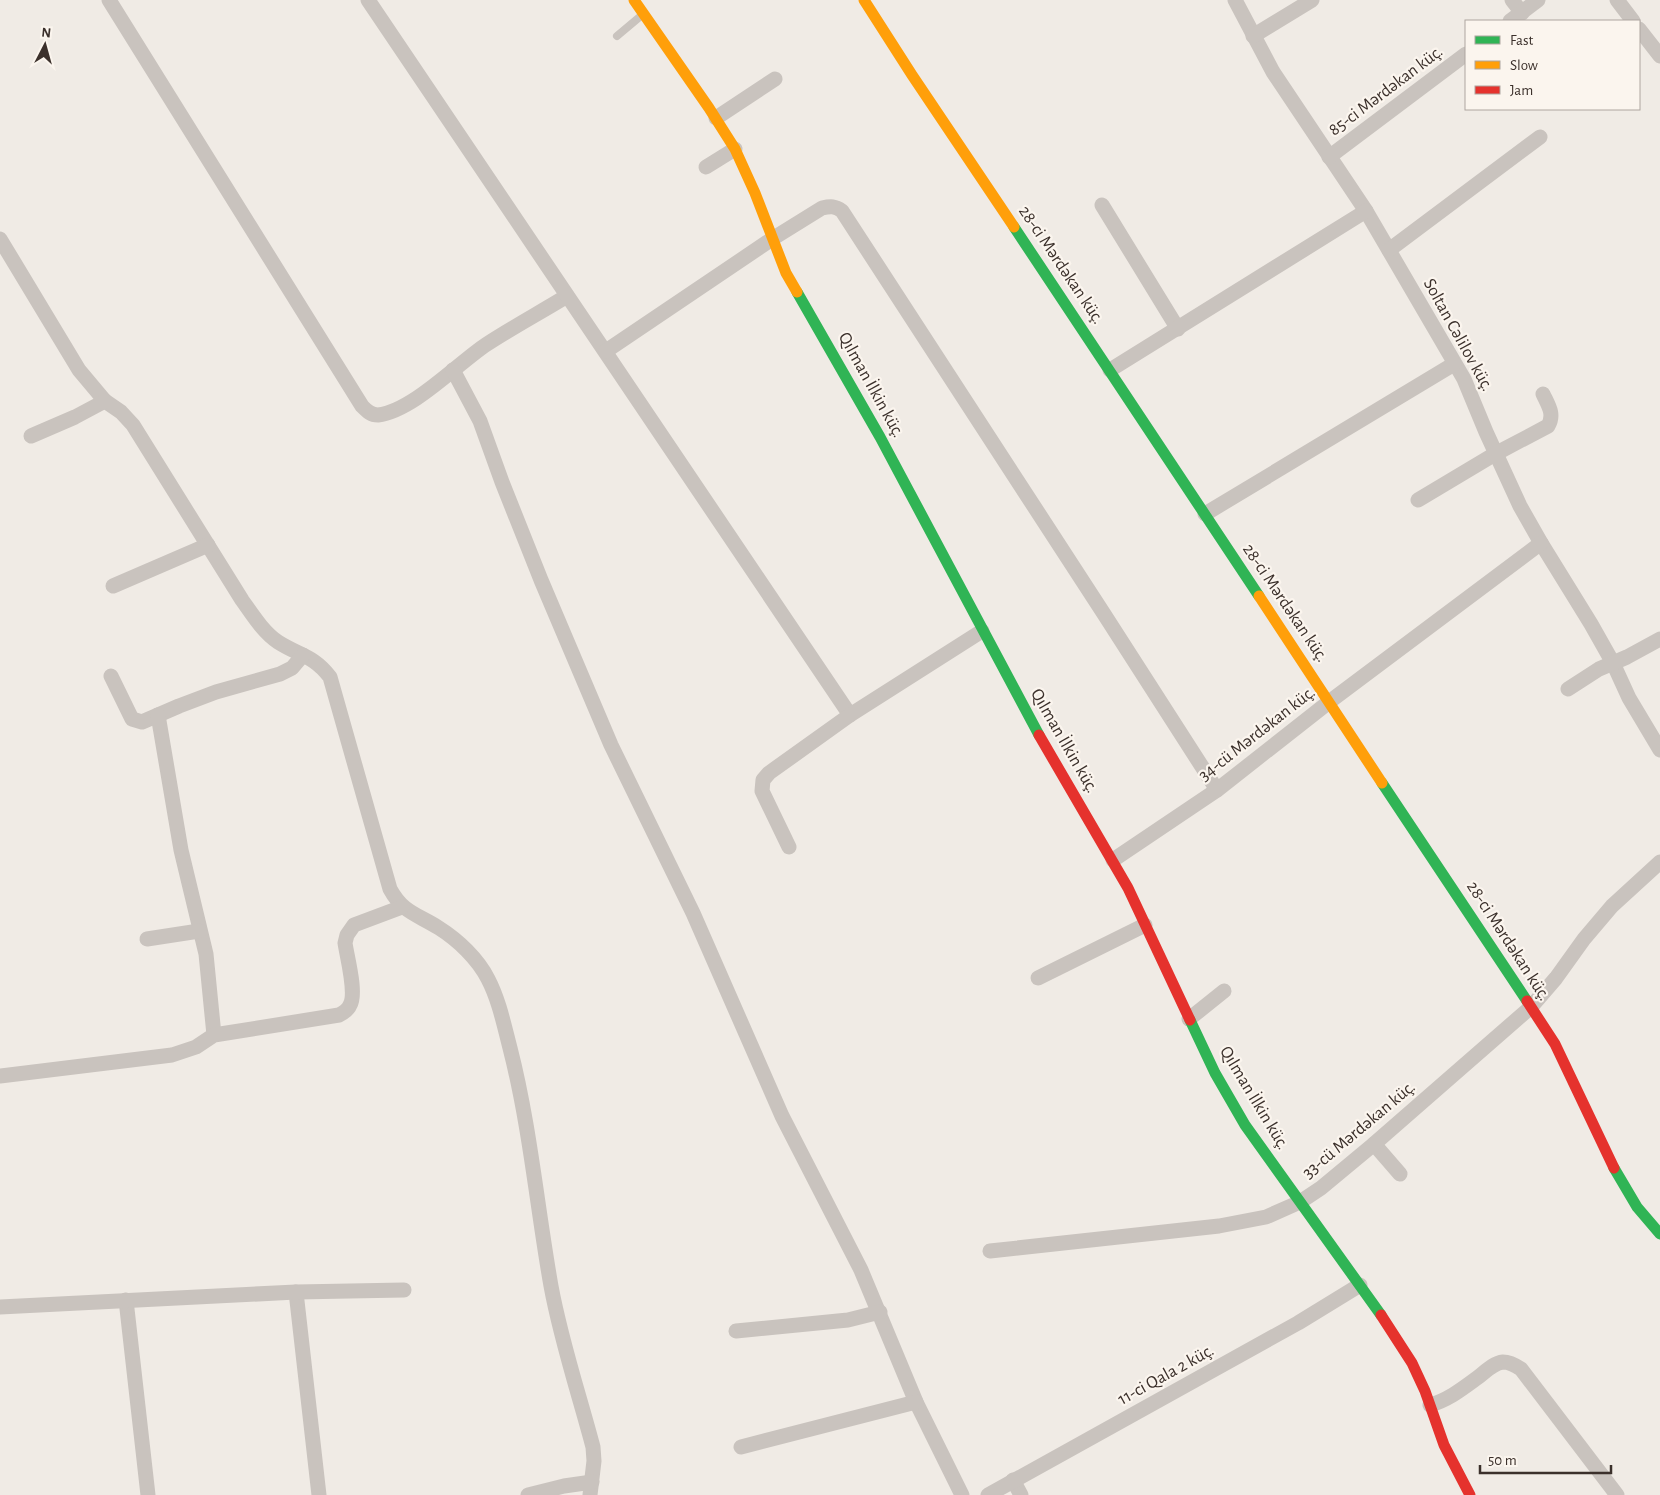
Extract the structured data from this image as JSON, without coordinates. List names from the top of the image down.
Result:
{
  "streets": {
    "street": [
      "85-ci Mərdəkan küç.",
      "28-ci Mərdəkan küç.",
      "Soltan Cəlilov küç.",
      "Qılman İlkin küç.",
      "34-cü Mərdəkan küç.",
      "33-cü Mərdəkan küç.",
      "11-ci Qala 2 küç."
    ]
  },
  "crossings": [
    ["85-ci Mərdəkan küç.", "Soltan Cəlilov küç."],
    ["28-ci Mərdəkan küç.", "34-cü Mərdəkan küç."],
    ["28-ci Mərdəkan küç.", "33-cü Mərdəkan küç."],
    ["Soltan Cəlilov küç.", "34-cü Mərdəkan küç."],
    ["Qılman İlkin küç.", "34-cü Mərdəkan küç."],
    ["Qılman İlkin küç.", "33-cü Mərdəkan küç."],
    ["Qılman İlkin küç.", "11-ci Qala 2 küç."]
  ],
  "legend": ["Fast", "Slow", "Jam"],
  "scale_bar": "50 m",
  "north": "top"
}
